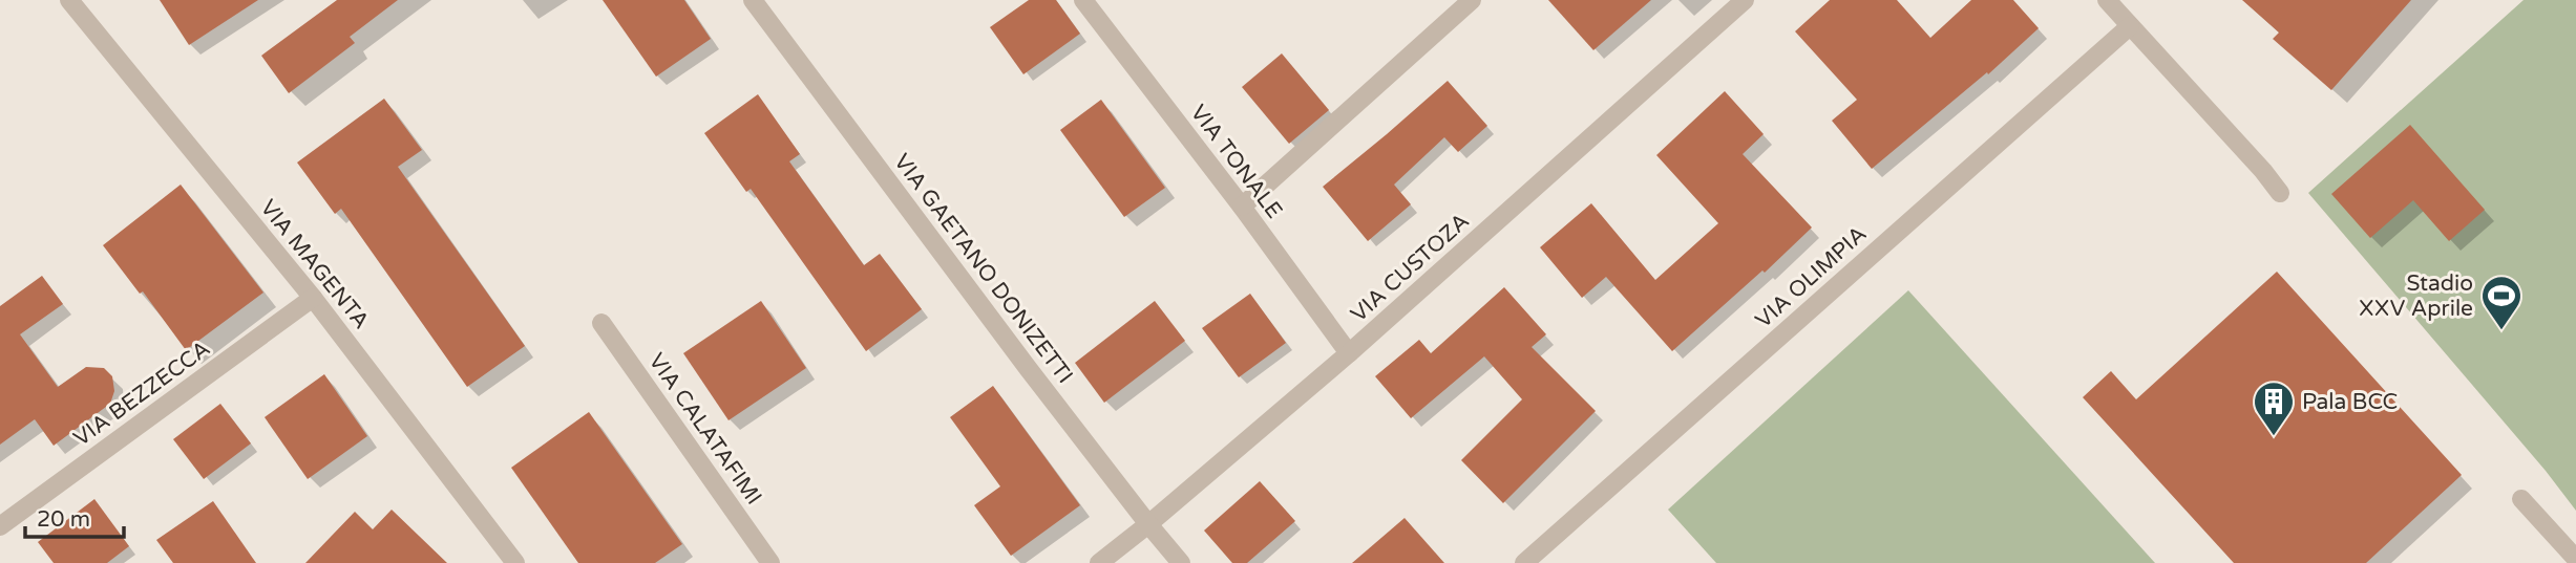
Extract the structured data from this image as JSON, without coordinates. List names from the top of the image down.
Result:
{
  "streets": {
    "street": [
      "VIA TONALE",
      "VIA MAGENTA",
      "VIA CUSTOZA",
      "VIA GAETANO DONIZETTI",
      "VIA OLIMPIA",
      "VIA BEZZECCA",
      "VIA CALATAFIMI"
    ]
  },
  "crossings": [
    ["VIA TONALE", "VIA CUSTOZA"],
    ["VIA MAGENTA", "VIA BEZZECCA"],
    ["VIA CUSTOZA", "VIA GAETANO DONIZETTI"]
  ],
  "places": {
    "sports": ["Stadio XXV Aprile"],
    "building": ["Pala BCC"]
  },
  "scale_bar": "20 m"
}
